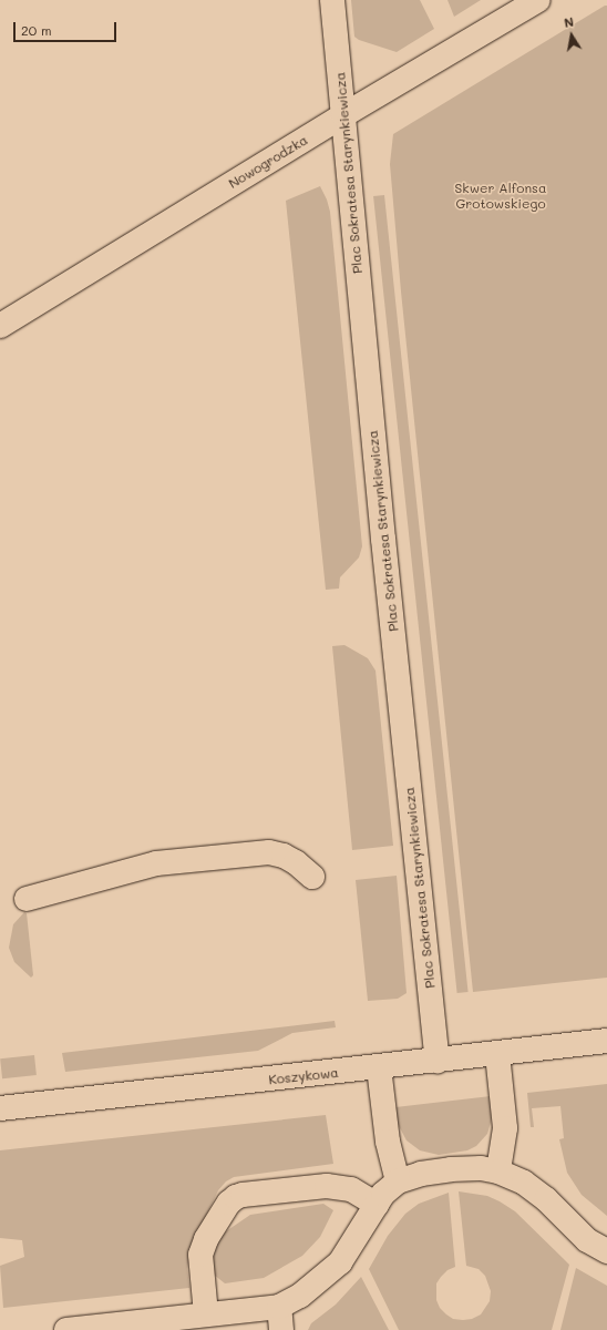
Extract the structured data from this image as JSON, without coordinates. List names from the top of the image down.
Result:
{
  "streets": {
    "street": ["Nowogrodzka", "Plac Sokratesa Starynkiewicza", "Koszykowa"]
  },
  "crossings": [
    ["Nowogrodzka", "Plac Sokratesa Starynkiewicza"],
    ["Plac Sokratesa Starynkiewicza", "Koszykowa"]
  ],
  "parks": ["Skwer Alfonsa Grotowskiego"],
  "scale_bar": "20 m",
  "north": "top"
}
